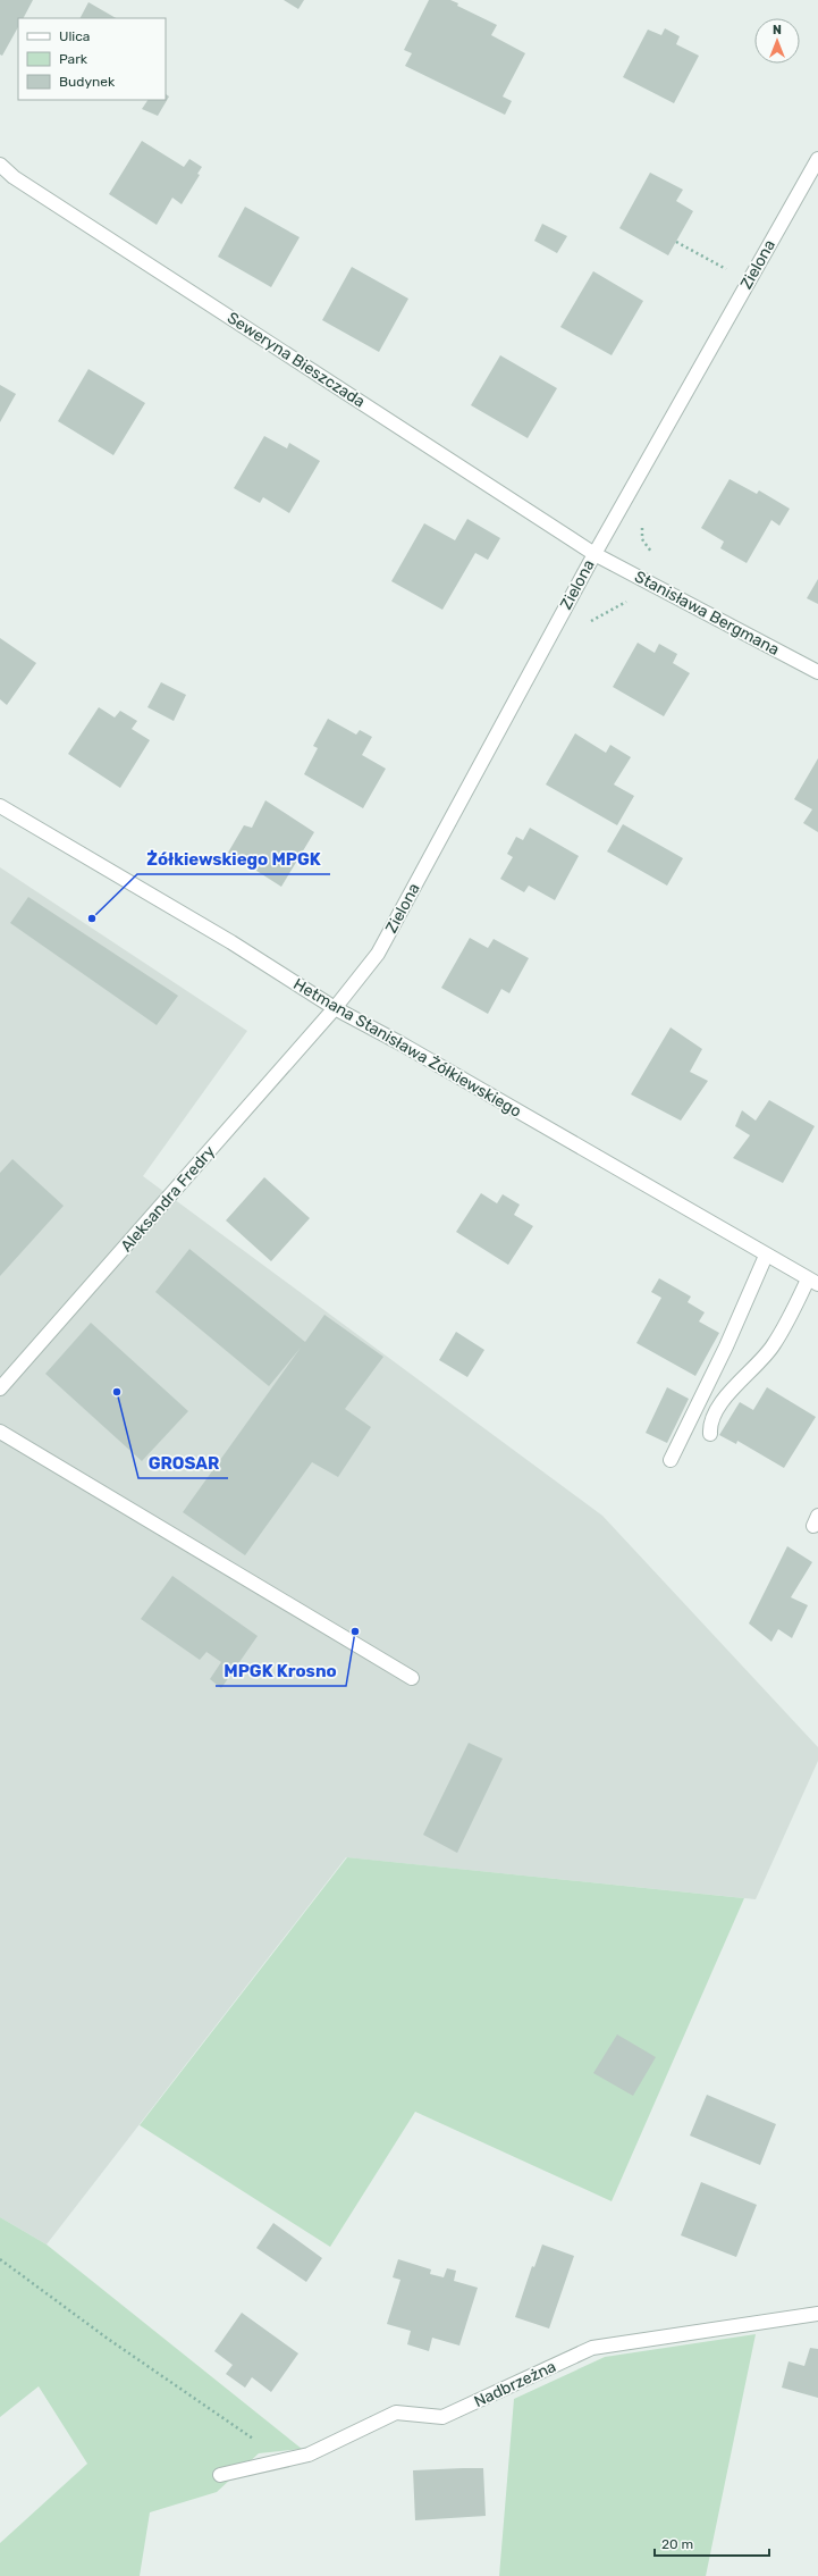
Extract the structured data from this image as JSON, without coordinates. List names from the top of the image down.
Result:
{
  "streets": {
    "street": [
      "Zielona",
      "Seweryna Bieszczada",
      "Stanisława Bergmana",
      "Hetmana Stanisława Żółkiewskiego",
      "Aleksandra Fredry",
      "Nadbrzeżna"
    ]
  },
  "crossings": [
    ["Zielona", "Seweryna Bieszczada"],
    ["Zielona", "Stanisława Bergmana"],
    ["Zielona", "Hetmana Stanisława Żółkiewskiego"],
    ["Zielona", "Aleksandra Fredry"],
    ["Seweryna Bieszczada", "Stanisława Bergmana"],
    ["Hetmana Stanisława Żółkiewskiego", "Aleksandra Fredry"]
  ],
  "places": ["Żółkiewskiego MPGK", "GROSAR", "MPGK Krosno"],
  "legend": ["Ulica", "Park", "Budynek"],
  "scale_bar": "20 m",
  "north": "top"
}
